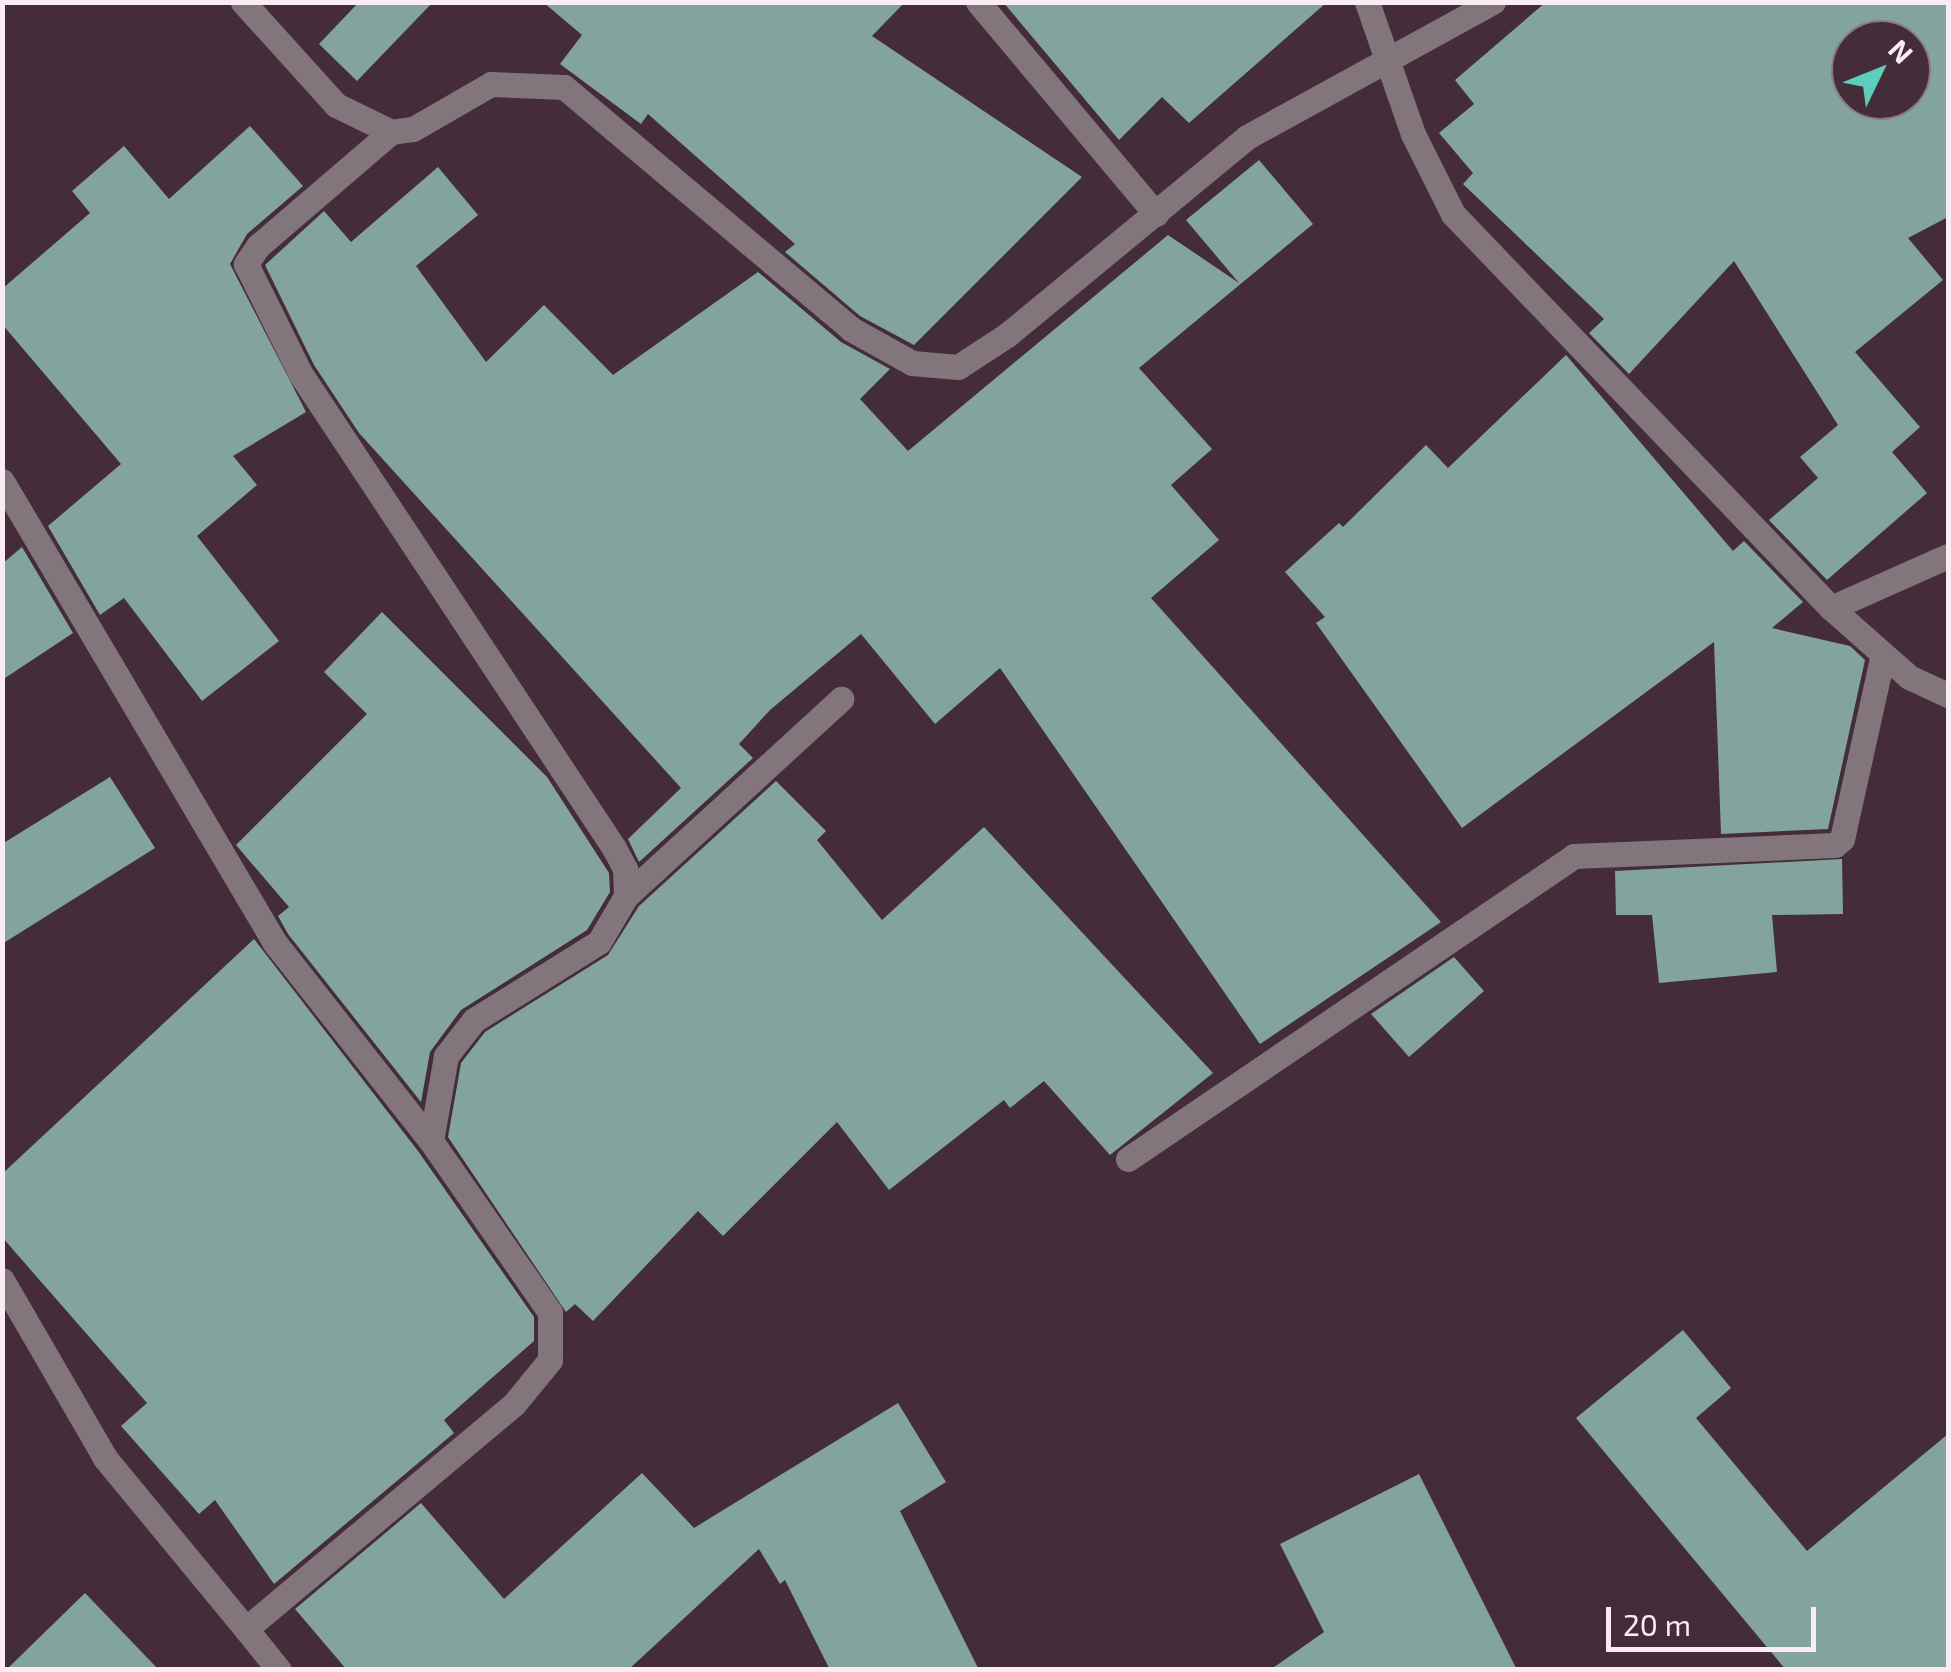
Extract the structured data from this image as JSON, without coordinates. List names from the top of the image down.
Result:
{
  "scale_bar": "20 m",
  "north": "top right"
}
